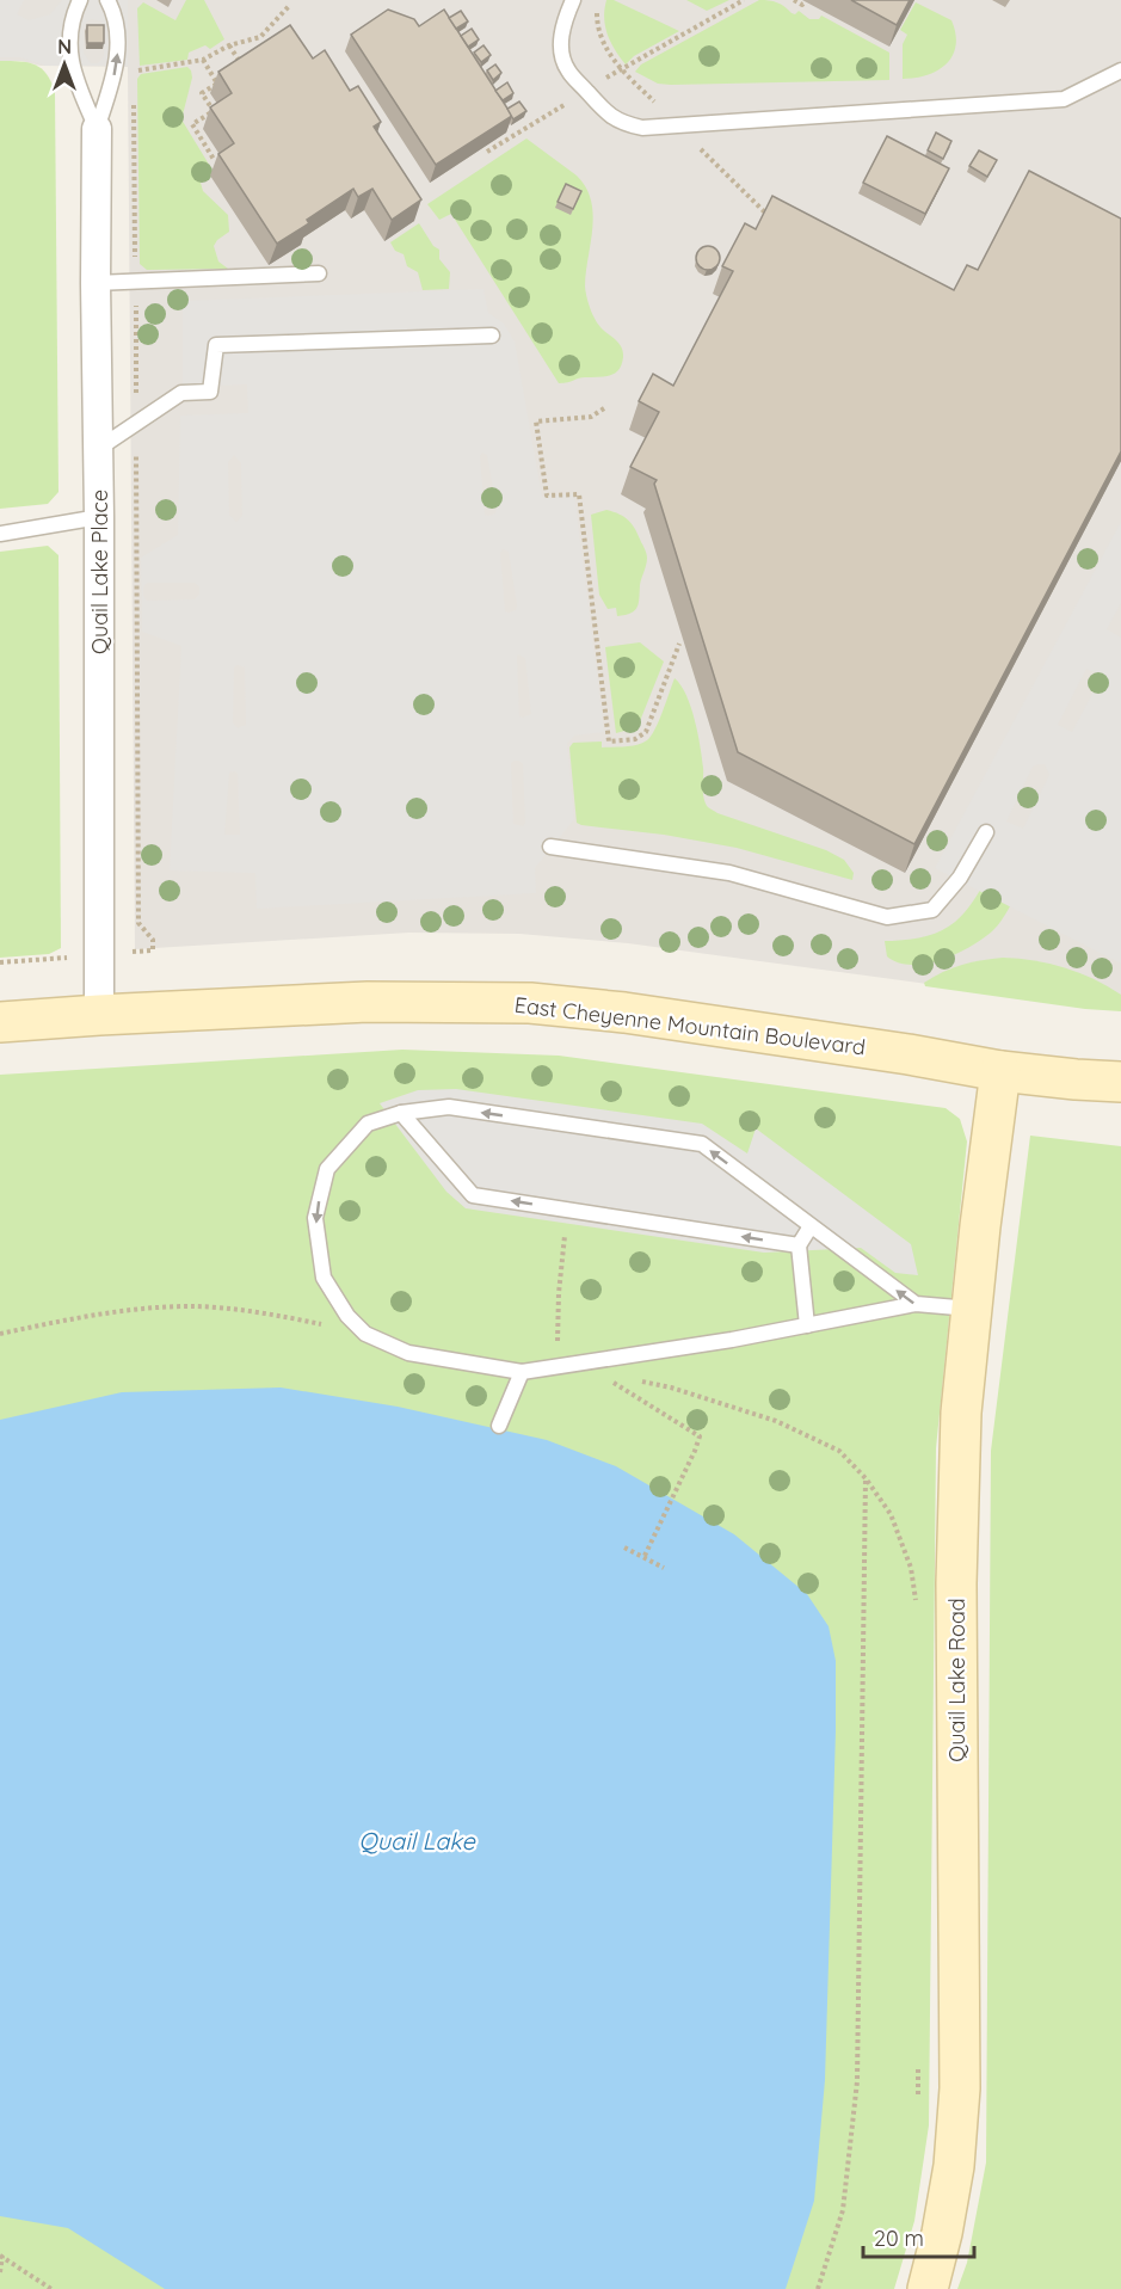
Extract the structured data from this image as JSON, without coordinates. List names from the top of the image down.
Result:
{
  "streets": {
    "street": ["Quail Lake Place", "East Cheyenne Mountain Boulevard", "Quail Lake Road"]
  },
  "crossings": [
    ["Quail Lake Place", "East Cheyenne Mountain Boulevard"],
    ["East Cheyenne Mountain Boulevard", "Quail Lake Road"]
  ],
  "water": ["Quail Lake"],
  "scale_bar": "20 m",
  "north": "top"
}
